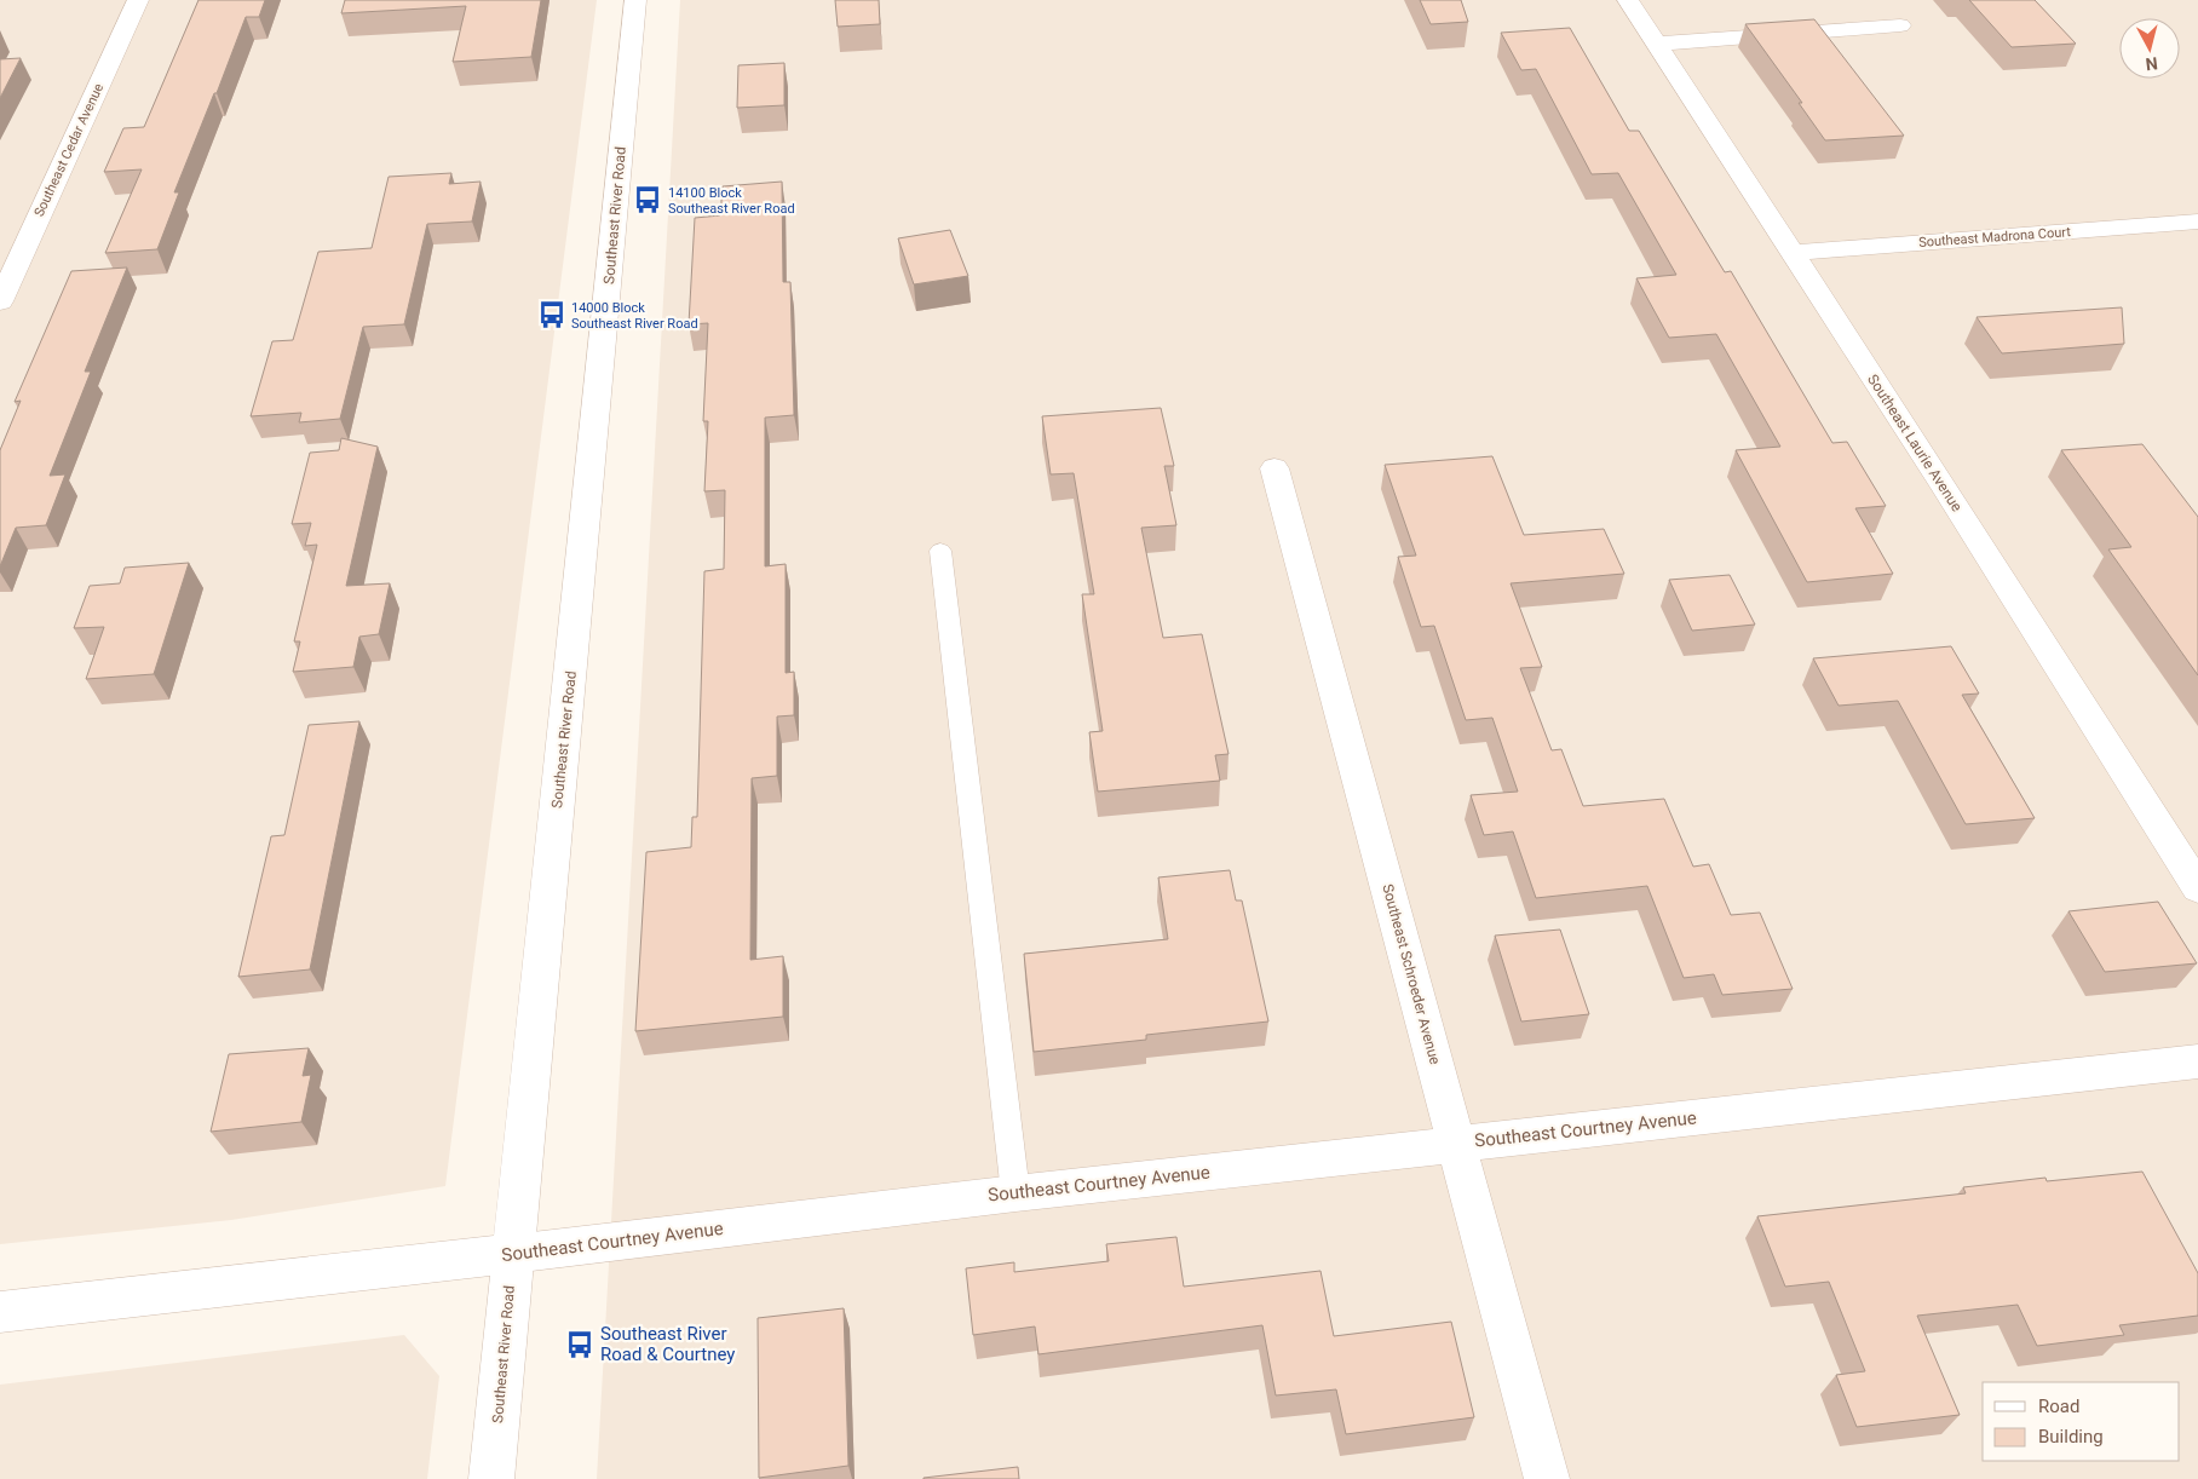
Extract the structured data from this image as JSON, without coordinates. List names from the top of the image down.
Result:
{
  "streets": {
    "street": [
      "Southeast Cedar Avenue",
      "Southeast River Road",
      "Southeast Madrona Court",
      "Southeast Laurie Avenue",
      "Southeast Schroeder Avenue",
      "Southeast Courtney Avenue"
    ]
  },
  "crossings": [
    ["Southeast River Road", "Southeast Courtney Avenue"],
    ["Southeast Madrona Court", "Southeast Laurie Avenue"],
    ["Southeast Schroeder Avenue", "Southeast Courtney Avenue"]
  ],
  "places": {
    "bus stop": ["14100 Block Southeast River Road", "14000 Block Southeast River Road", "Southeast River Road & Courtney"]
  },
  "legend": ["Road", "Building"],
  "north": "bottom"
}
